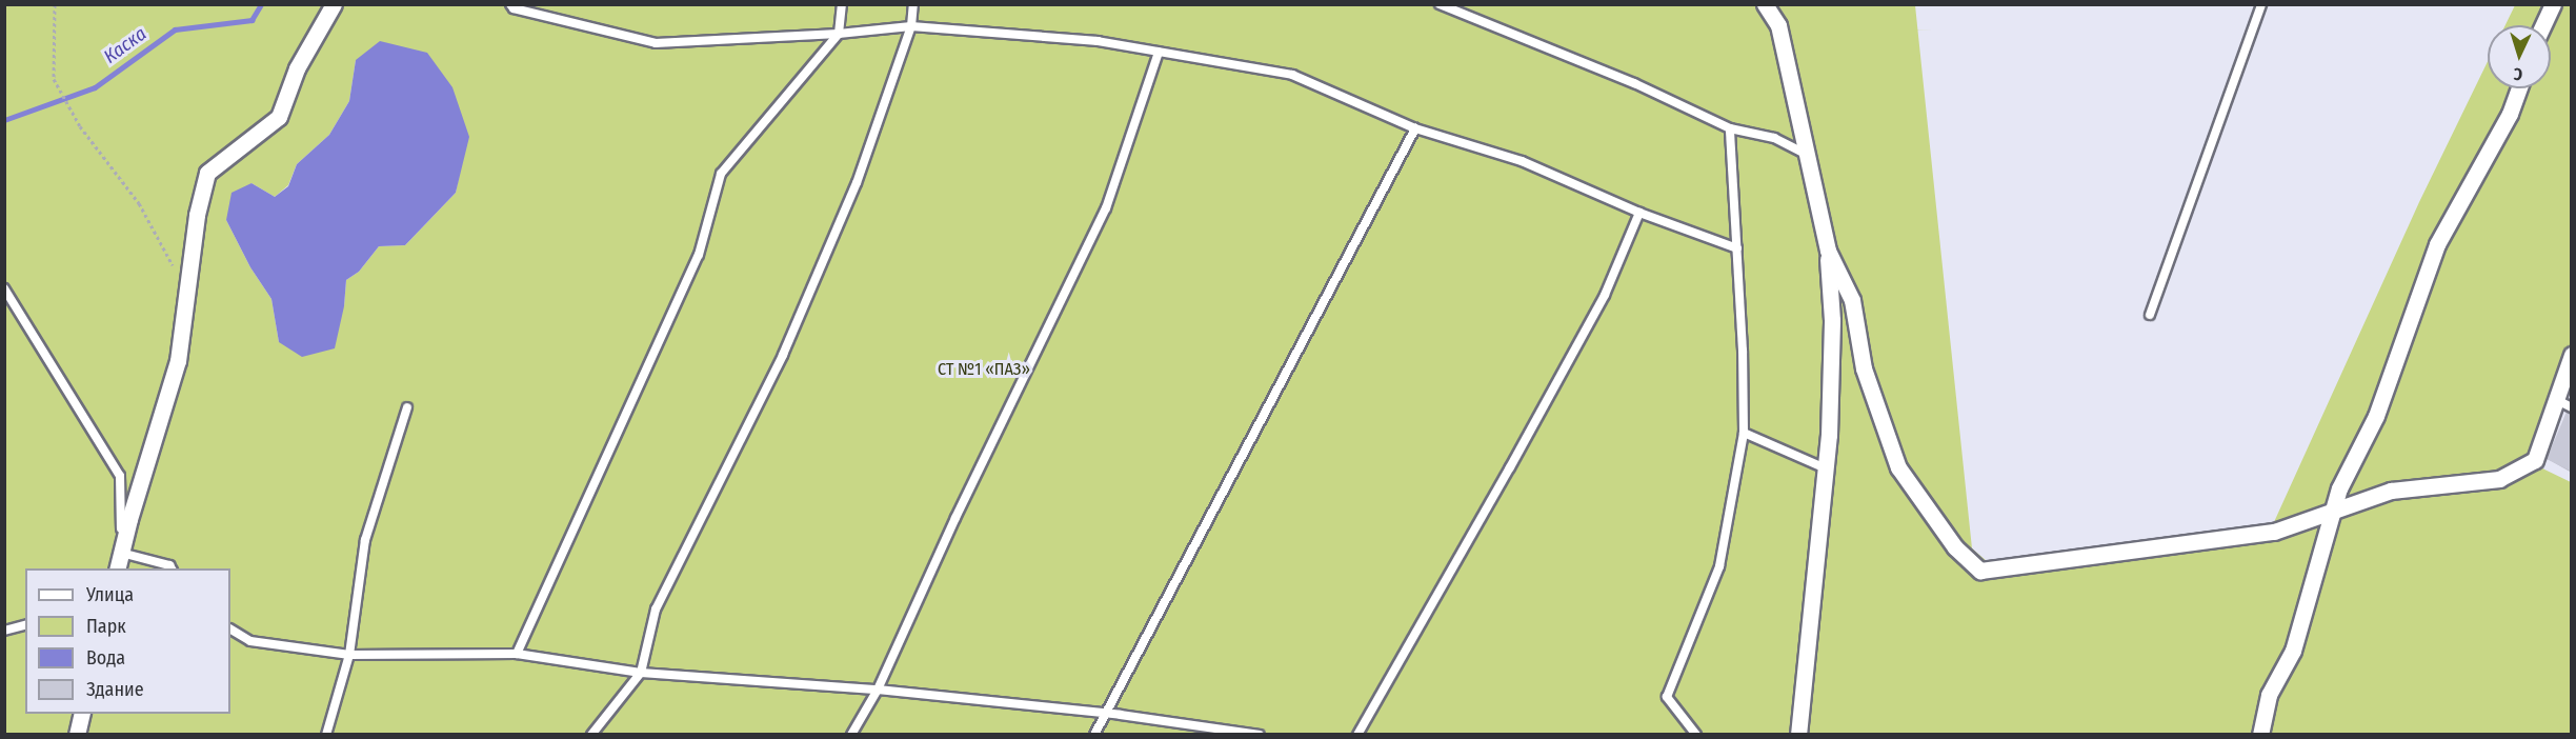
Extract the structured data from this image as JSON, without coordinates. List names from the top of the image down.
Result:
{
  "water": ["Каска"],
  "parks": ["СТ №1 «ПАЗ»"],
  "legend": [
    "Улица",
    "Парк",
    "Вода",
    "Здание"
  ],
  "north": "bottom"
}
